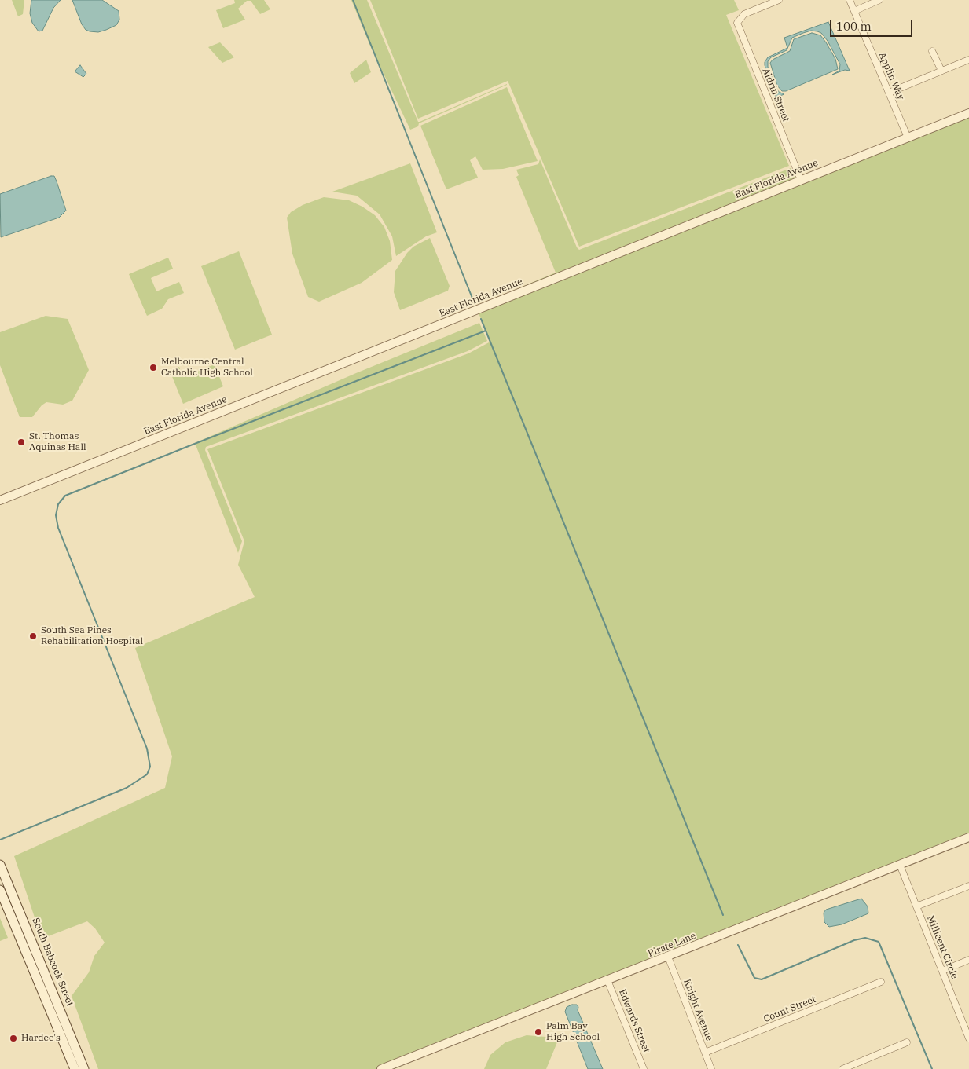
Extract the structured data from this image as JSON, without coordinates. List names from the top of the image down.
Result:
{
  "streets": {
    "main road": ["South Babcock Street"],
    "street": [
      "Applin Way",
      "Aldrin Street",
      "East Florida Avenue",
      "Pirate Lane",
      "Millicent Circle",
      "Count Street",
      "Knight Avenue",
      "Edwards Street"
    ]
  },
  "crossings": [
    ["Applin Way", "East Florida Avenue"],
    ["Aldrin Street", "East Florida Avenue"],
    ["Pirate Lane", "Millicent Circle"],
    ["Pirate Lane", "Knight Avenue"],
    ["Pirate Lane", "Edwards Street"],
    ["Count Street", "Knight Avenue"]
  ],
  "places": [
    "Melbourne Central Catholic High School",
    "St. Thomas Aquinas Hall",
    "South Sea Pines Rehabilitation Hospital",
    "Palm Bay High School",
    "Hardee's"
  ],
  "scale_bar": "100 m"
}
